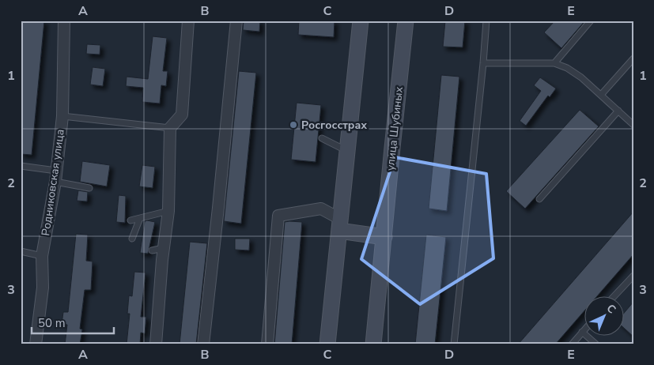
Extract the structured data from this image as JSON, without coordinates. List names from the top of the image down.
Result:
{
  "streets": {
    "main road": ["улица Шубиных"],
    "street": ["Родниковская улица"]
  },
  "places": ["Росгосстрах"],
  "scale_bar": "50 m",
  "north": "top right",
  "grid": {
    "columns": [
      "A",
      "B",
      "C",
      "D",
      "E"
    ],
    "rows": ["1", "2", "3"]
  }
}
